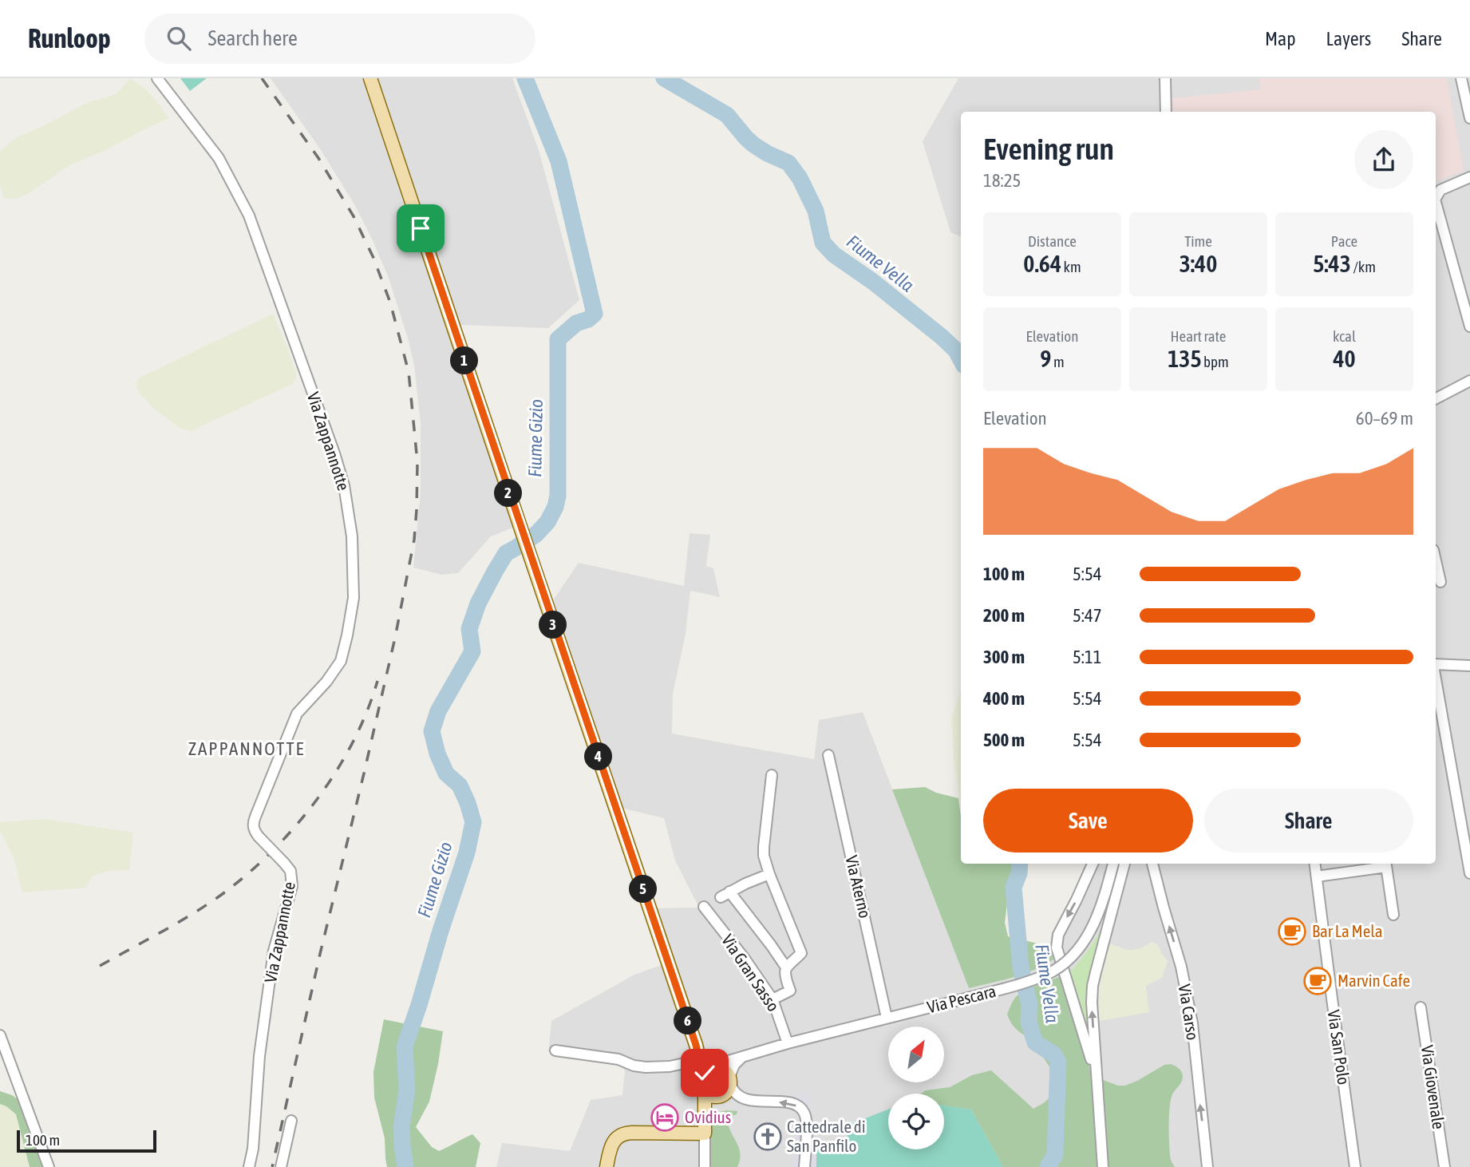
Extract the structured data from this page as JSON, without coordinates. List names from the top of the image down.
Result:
{
  "streets": {
    "street": [
      "Via Zappannotte",
      "Via Aterno",
      "Via Gran Sasso",
      "Via Pescara",
      "Via Carso",
      "Via San Polo",
      "Via Giovenale"
    ]
  },
  "crossings": [
    ["Via Aterno", "Via Pescara"],
    ["Via Gran Sasso", "Via Pescara"]
  ],
  "districts": ["ZAPPANNOTTE"],
  "water": ["Fiume Vella", "Fiume Gizio"],
  "places": {
    "cafe": ["Bar La Mela", "Marvin Cafe"],
    "hotel": ["Ovidius"],
    "church": ["Cattedrale di San Panfilo"]
  },
  "scale_bar": "100 m",
  "north": "top right",
  "page": {
    "header": "Runloop",
    "search": "Search here",
    "nav": ["Map", "Layers", "Share"],
    "heading": ["Evening run", "18:25"],
    "stats": [
      ["Distance", "0.64 km"],
      ["Time", "3:40"],
      ["Pace", "5:43 /km"],
      ["Elevation", "9 m"],
      ["Heart rate", "135 bpm"],
      ["kcal", "40"]
    ],
    "pins": [
      "1",
      "2",
      "3",
      "4",
      "5",
      "6"
    ],
    "chart": ["Elevation", "60–69 m"],
    "list": [
      {
        "name": "100 m",
        "note": "5:54"
      },
      {
        "name": "200 m",
        "note": "5:47"
      },
      {
        "name": "300 m",
        "note": "5:11"
      },
      {
        "name": "400 m",
        "note": "5:54"
      },
      {
        "name": "500 m",
        "note": "5:54"
      }
    ],
    "buttons": ["Save", "Share"],
    "scale": "100 m"
  }
}
